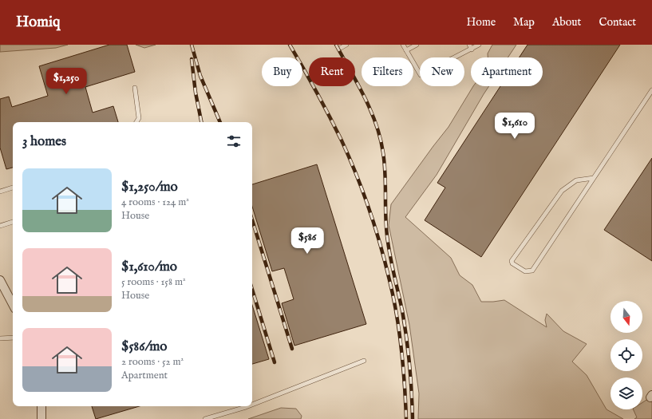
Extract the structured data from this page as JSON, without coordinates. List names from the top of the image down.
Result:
{
  "north": "bottom",
  "page": {
    "header": "Homiq",
    "nav": [
      "Home",
      "Map",
      "About",
      "Contact"
    ],
    "chip": [
      "Buy",
      "Rent",
      "Filters",
      "New",
      "Apartment"
    ],
    "price": ["$1,250", "$1,610", "$586"],
    "heading": "3 homes",
    "list": [
      {
        "name": "$1,250/mo",
        "note": "4 rooms · 124 m² · House"
      },
      {
        "name": "$1,610/mo",
        "note": "5 rooms · 158 m² · House"
      },
      {
        "name": "$586/mo",
        "note": "2 rooms · 52 m² · Apartment"
      }
    ]
  }
}
